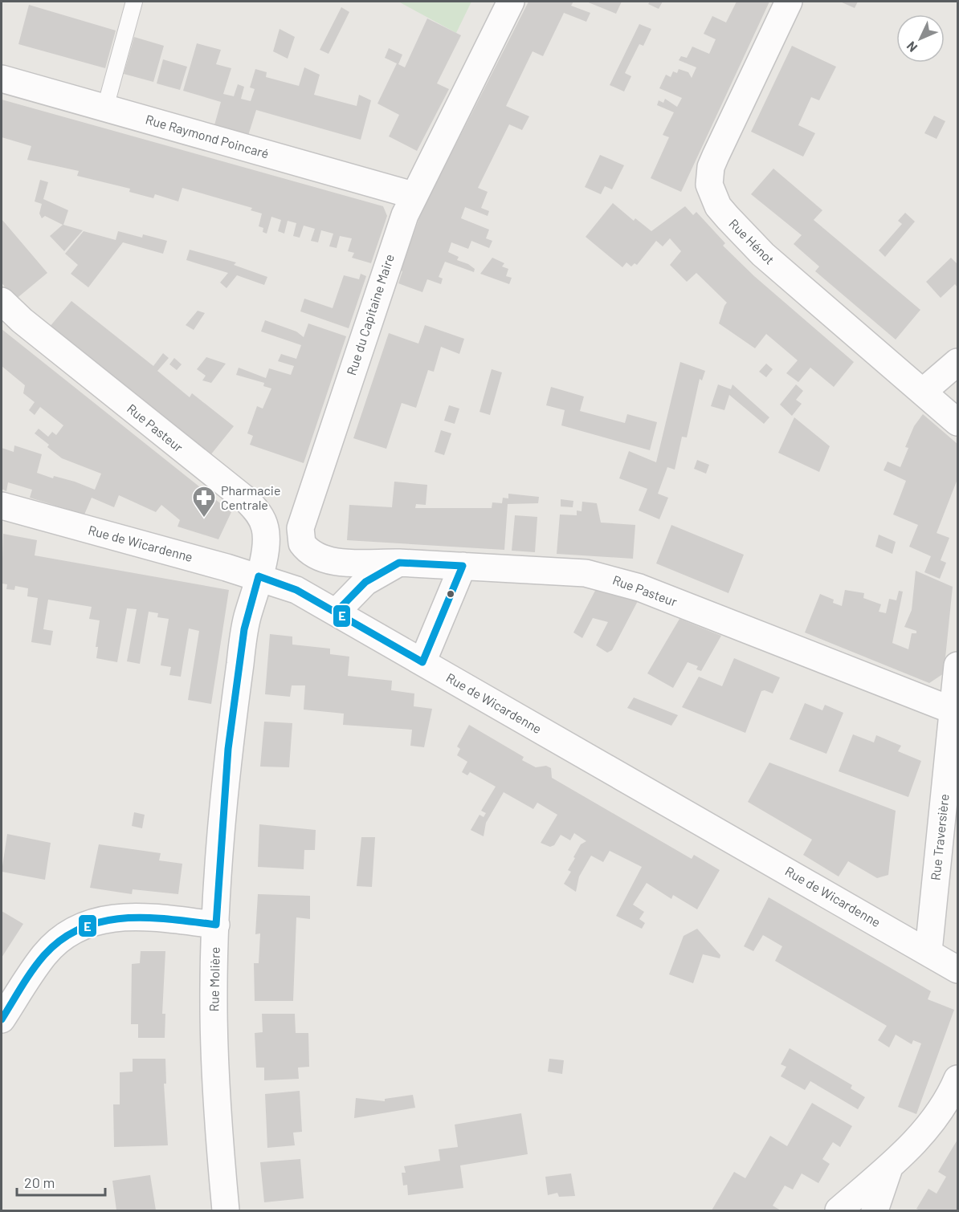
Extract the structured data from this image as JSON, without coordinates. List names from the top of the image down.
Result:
{
  "streets": {
    "street": [
      "Rue Raymond Poincaré",
      "Rue Hénot",
      "Rue du Capitaine Maire",
      "Rue Pasteur",
      "Rue de Wicardenne",
      "Rue Traversière",
      "Rue Molière"
    ]
  },
  "crossings": [
    ["Rue Raymond Poincaré", "Rue du Capitaine Maire"],
    ["Rue du Capitaine Maire", "Rue Pasteur"],
    ["Rue Pasteur", "Rue de Wicardenne"],
    ["Rue Pasteur", "Rue Traversière"],
    ["Rue Pasteur", "Rue Molière"],
    ["Rue de Wicardenne", "Rue Traversière"],
    ["Rue de Wicardenne", "Rue Molière"]
  ],
  "places": {
    "pharmacy": ["Pharmacie Centrale"]
  },
  "lines": ["transit line E"],
  "scale_bar": "20 m",
  "north": "bottom left"
}
